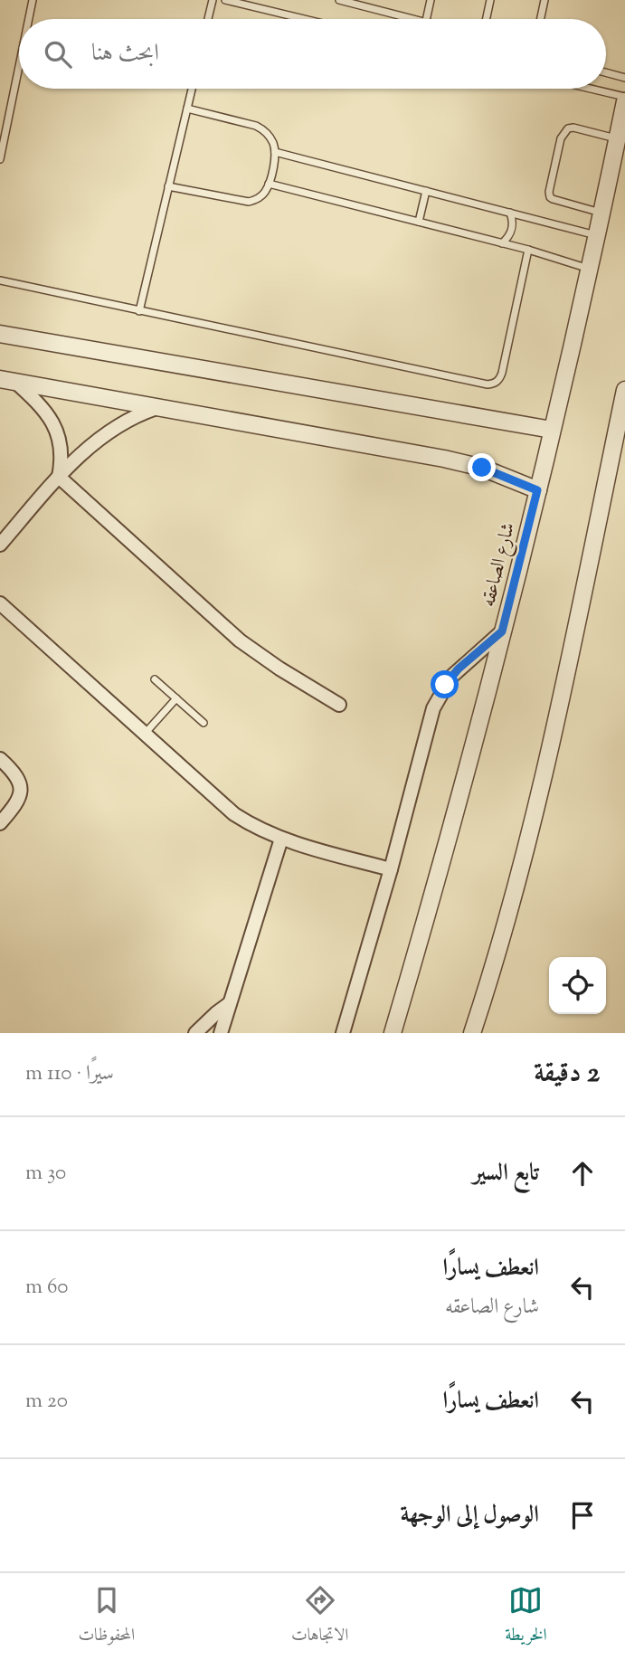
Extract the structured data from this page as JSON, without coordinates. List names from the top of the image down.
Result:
{
  "streets": {
    "street": ["شارع الصاعقه"]
  },
  "page": {
    "search": "ابحث هنا",
    "heading": ["2 دقيقة", "سيرًا · 110 m"],
    "list": [
      ["تابع السير", "30 m"],
      ["انعطف يسارًا", "شارع الصاعقه", "60 m"],
      ["انعطف يسارًا", "20 m"],
      "الوصول إلى الوجهة"
    ],
    "nav": ["الخريطة", "الاتجاهات", "المحفوظات"]
  }
}
